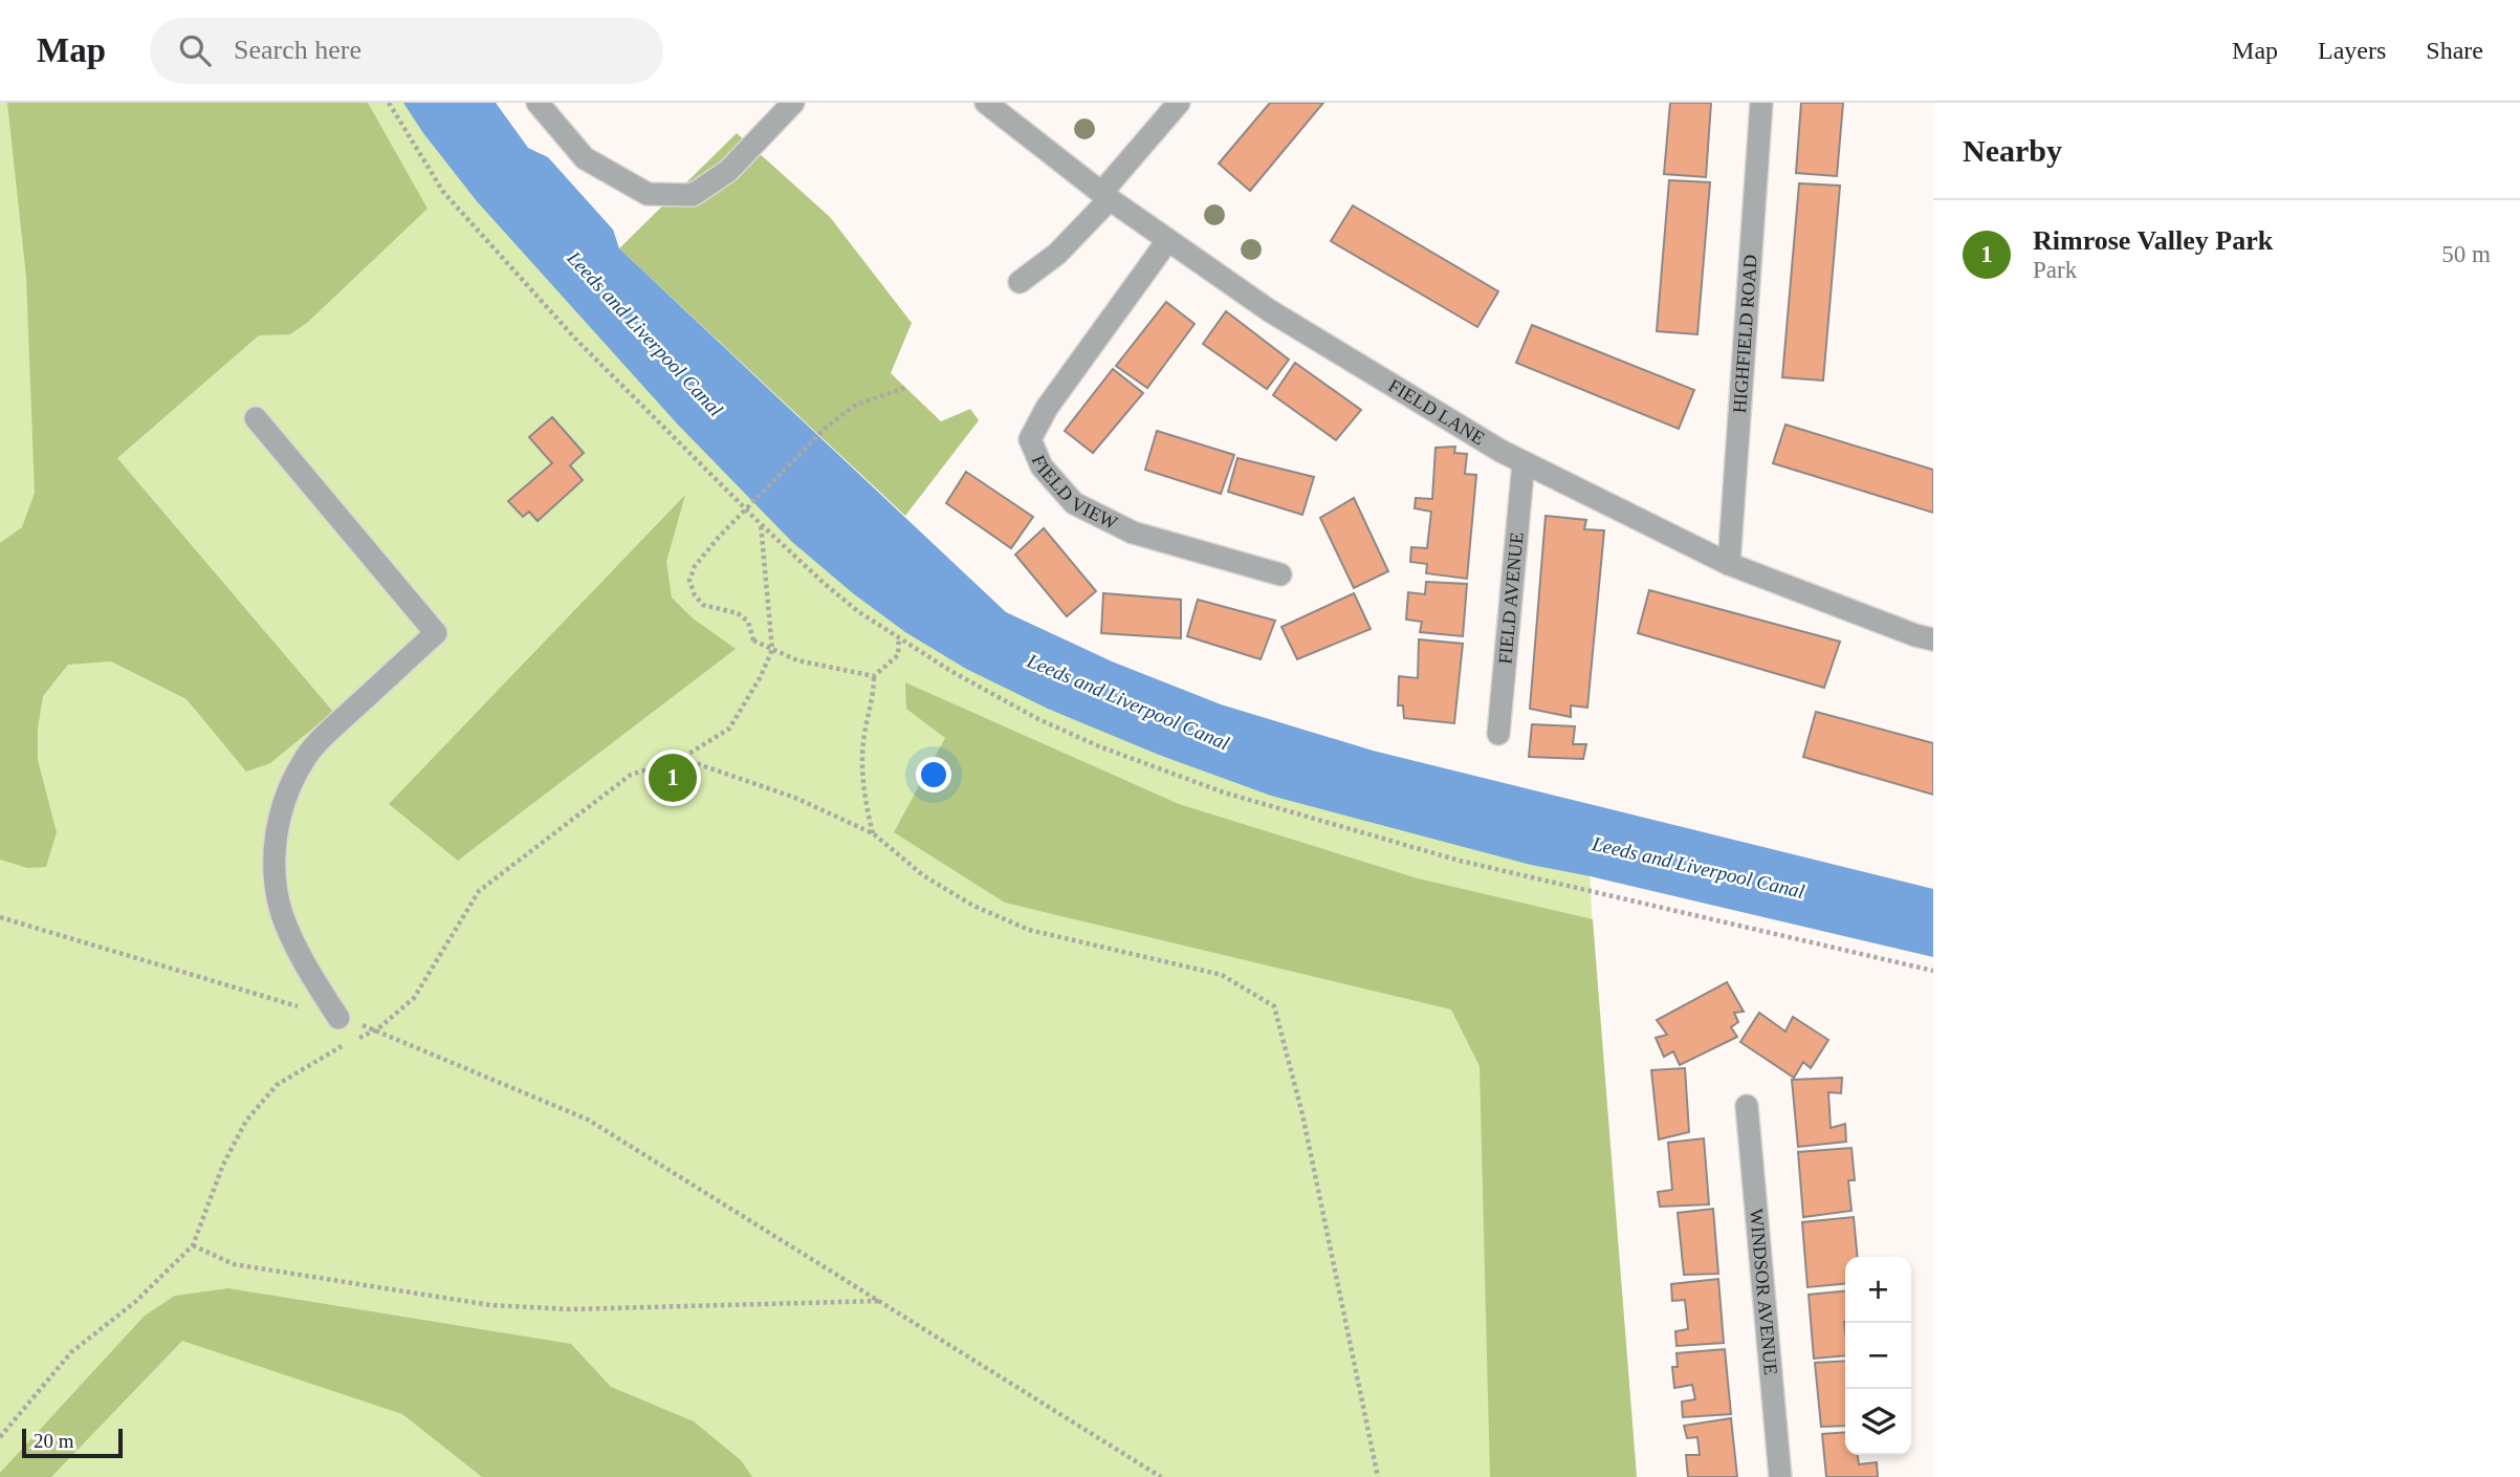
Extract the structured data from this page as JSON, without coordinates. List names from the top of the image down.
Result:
{
  "streets": {
    "street": [
      "HIGHFIELD ROAD",
      "FIELD LANE",
      "FIELD VIEW",
      "FIELD AVENUE",
      "WINDSOR AVENUE"
    ]
  },
  "crossings": [
    ["HIGHFIELD ROAD", "FIELD LANE"],
    ["FIELD LANE", "FIELD VIEW"],
    ["FIELD LANE", "FIELD AVENUE"]
  ],
  "water": ["Leeds and Liverpool Canal"],
  "scale_bar": "20 m",
  "page": {
    "header": "Map",
    "search": "Search here",
    "nav": ["Map", "Layers", "Share"],
    "heading": "Nearby",
    "list": [
      {
        "mark": "1",
        "name": "Rimrose Valley Park",
        "note": "Park",
        "value": "50 m"
      }
    ],
    "pins": "1",
    "map_buttons": ["+", "−"],
    "scale": "20 m"
  }
}
